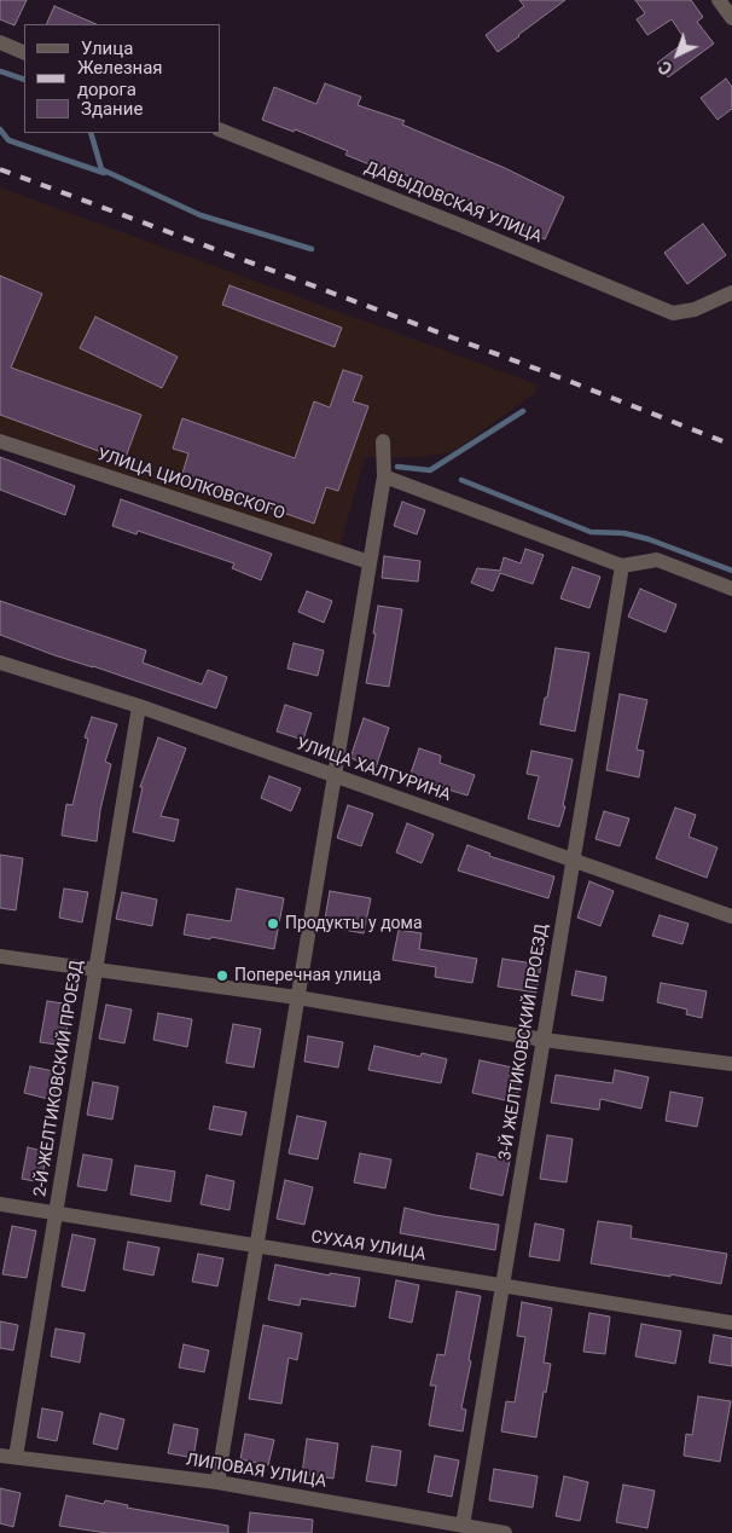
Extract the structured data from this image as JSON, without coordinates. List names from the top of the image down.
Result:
{
  "streets": {
    "street": [
      "ДАВЫДОВСКАЯ УЛИЦА",
      "УЛИЦА ЦИОЛКОВСКОГО",
      "УЛИЦА ХАЛТУРИНА",
      "3-Й ЖЕЛТИКОВСКИЙ ПРОЕЗД",
      "2-Й ЖЕЛТИКОВСКИЙ ПРОЕЗД",
      "СУХАЯ УЛИЦА",
      "ЛИПОВАЯ УЛИЦА"
    ]
  },
  "crossings": [
    ["УЛИЦА ХАЛТУРИНА", "3-Й ЖЕЛТИКОВСКИЙ ПРОЕЗД"],
    ["УЛИЦА ХАЛТУРИНА", "2-Й ЖЕЛТИКОВСКИЙ ПРОЕЗД"],
    ["3-Й ЖЕЛТИКОВСКИЙ ПРОЕЗД", "СУХАЯ УЛИЦА"],
    ["3-Й ЖЕЛТИКОВСКИЙ ПРОЕЗД", "ЛИПОВАЯ УЛИЦА"],
    ["2-Й ЖЕЛТИКОВСКИЙ ПРОЕЗД", "СУХАЯ УЛИЦА"],
    ["2-Й ЖЕЛТИКОВСКИЙ ПРОЕЗД", "ЛИПОВАЯ УЛИЦА"]
  ],
  "places": ["Продукты у дома", "Поперечная улица"],
  "legend": ["Улица", "Железная дорога", "Здание"],
  "north": "bottom left"
}
